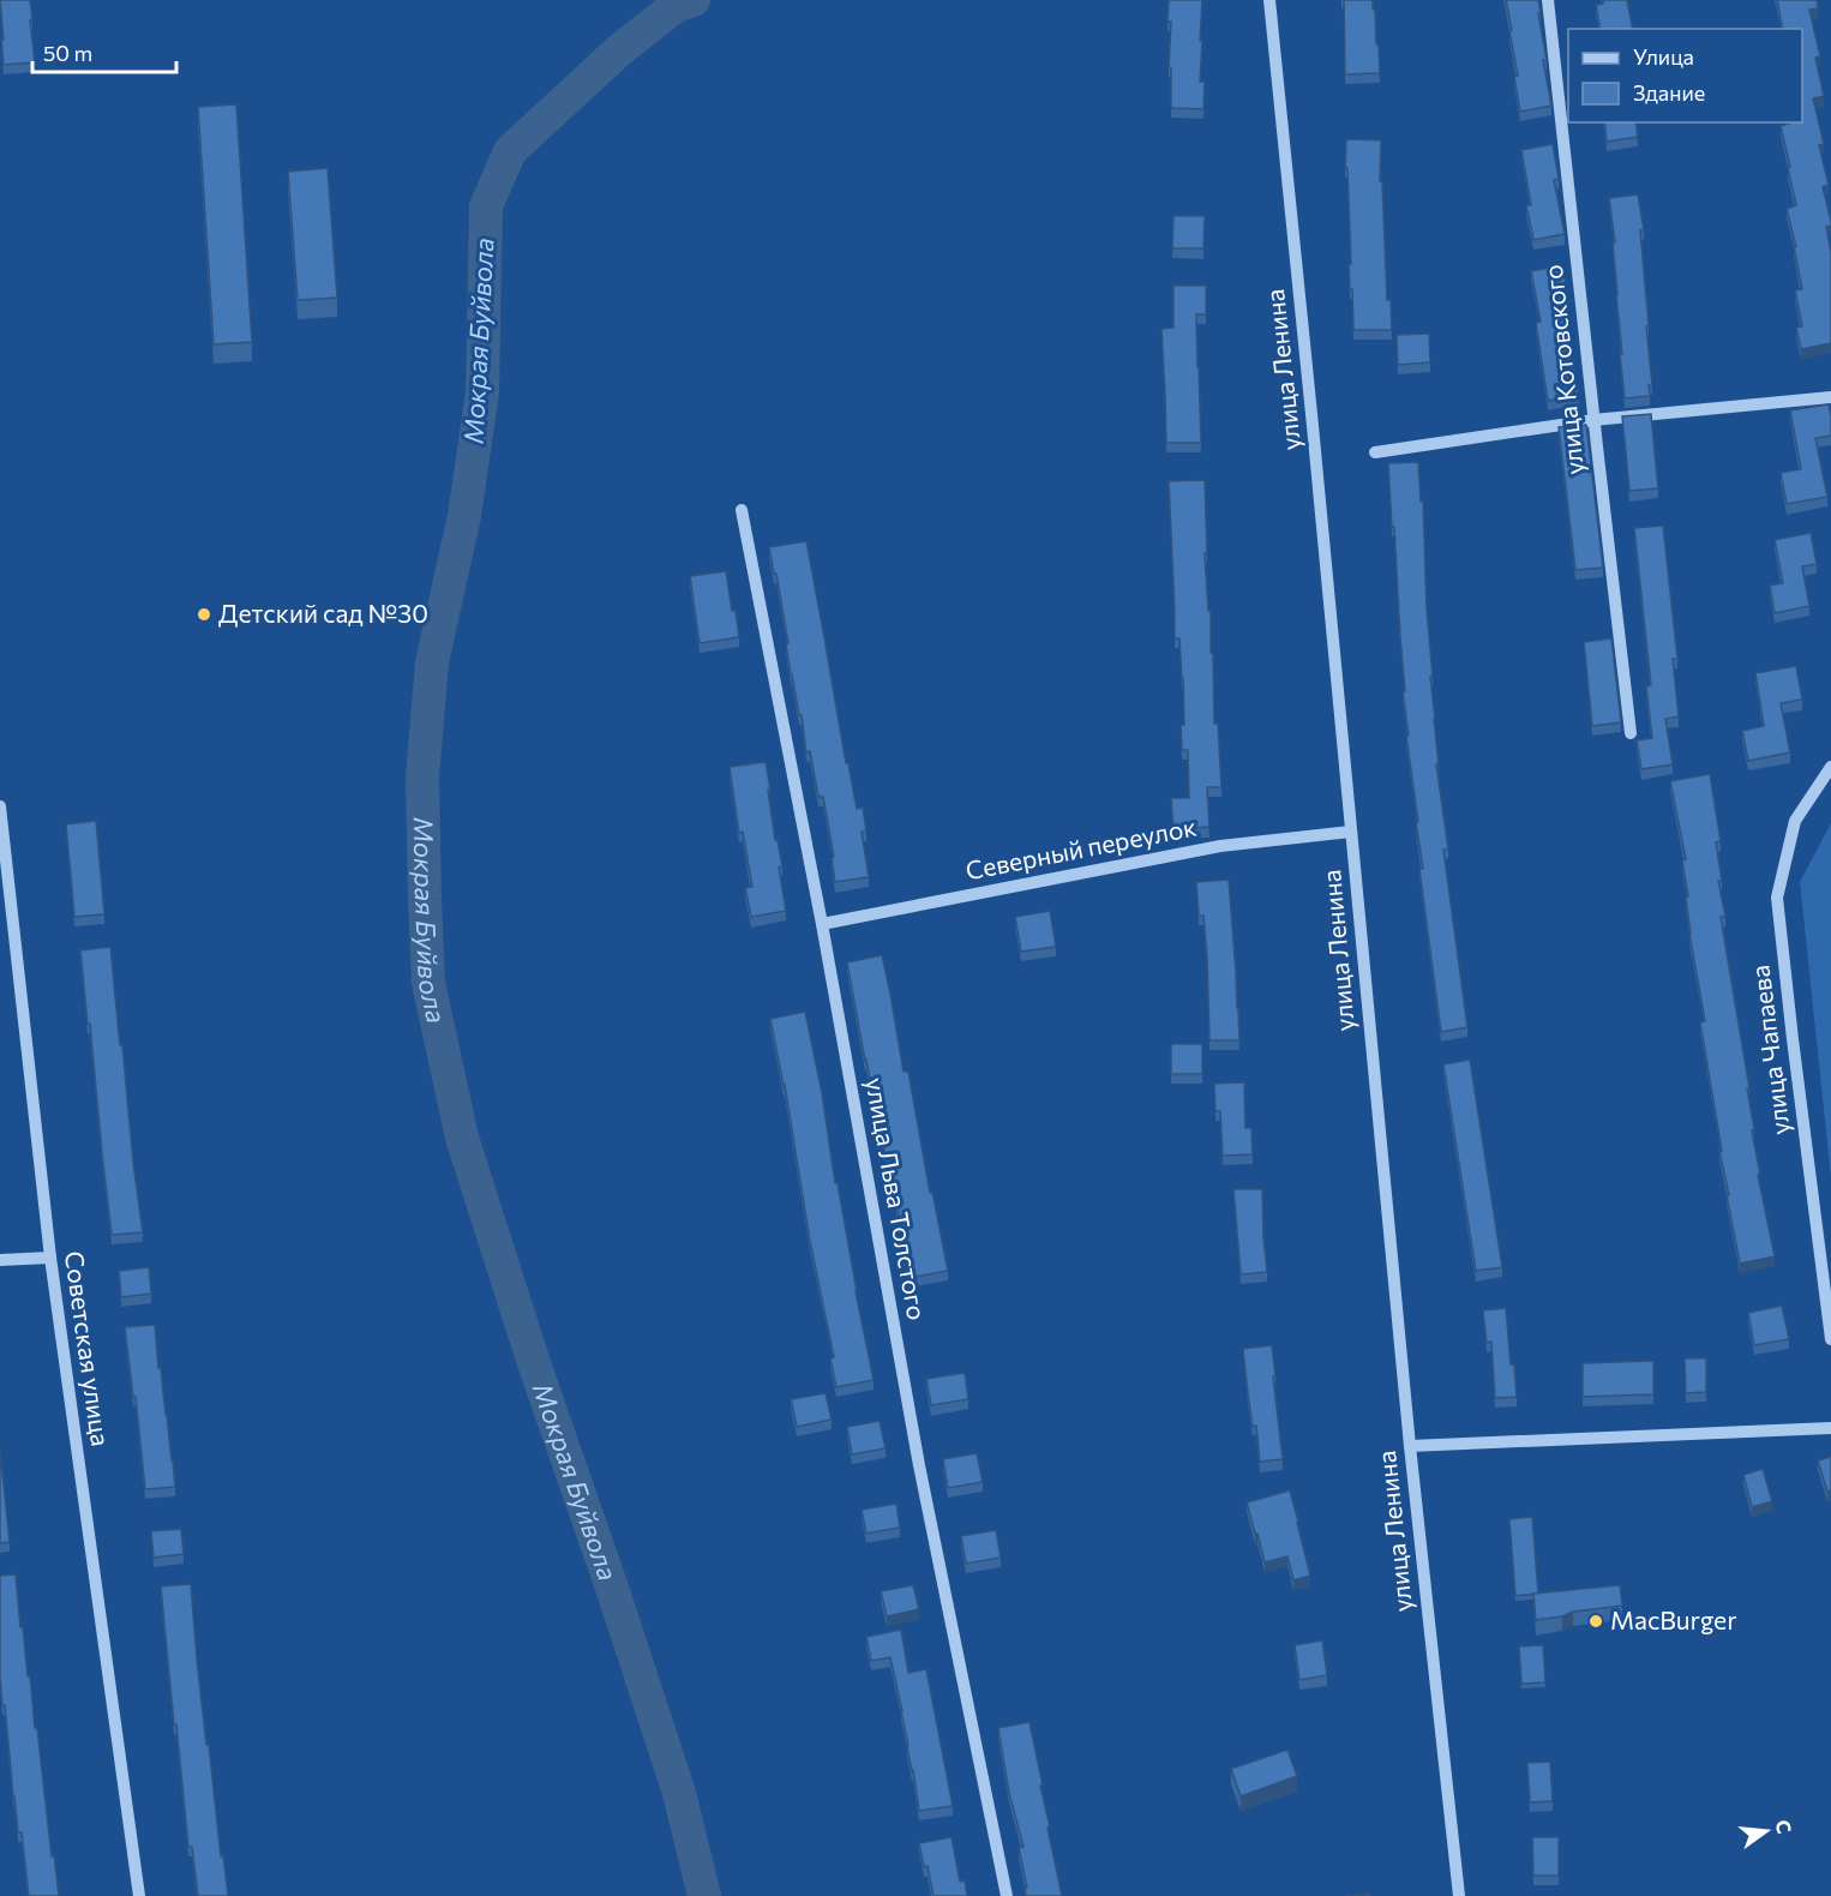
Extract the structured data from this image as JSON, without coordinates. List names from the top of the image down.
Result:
{
  "streets": {
    "street": [
      "улица Ленина",
      "улица Котовского",
      "Северный переулок",
      "улица Чапаева",
      "улица Льва Толстого",
      "Советская улица"
    ]
  },
  "crossings": [
    ["улица Ленина", "Северный переулок"],
    ["Северный переулок", "улица Льва Толстого"]
  ],
  "water": ["Мокрая Буйвола"],
  "places": ["Детский сад №30", "MacBurger"],
  "legend": ["Улица", "Здание"],
  "scale_bar": "50 m",
  "north": "right"
}
